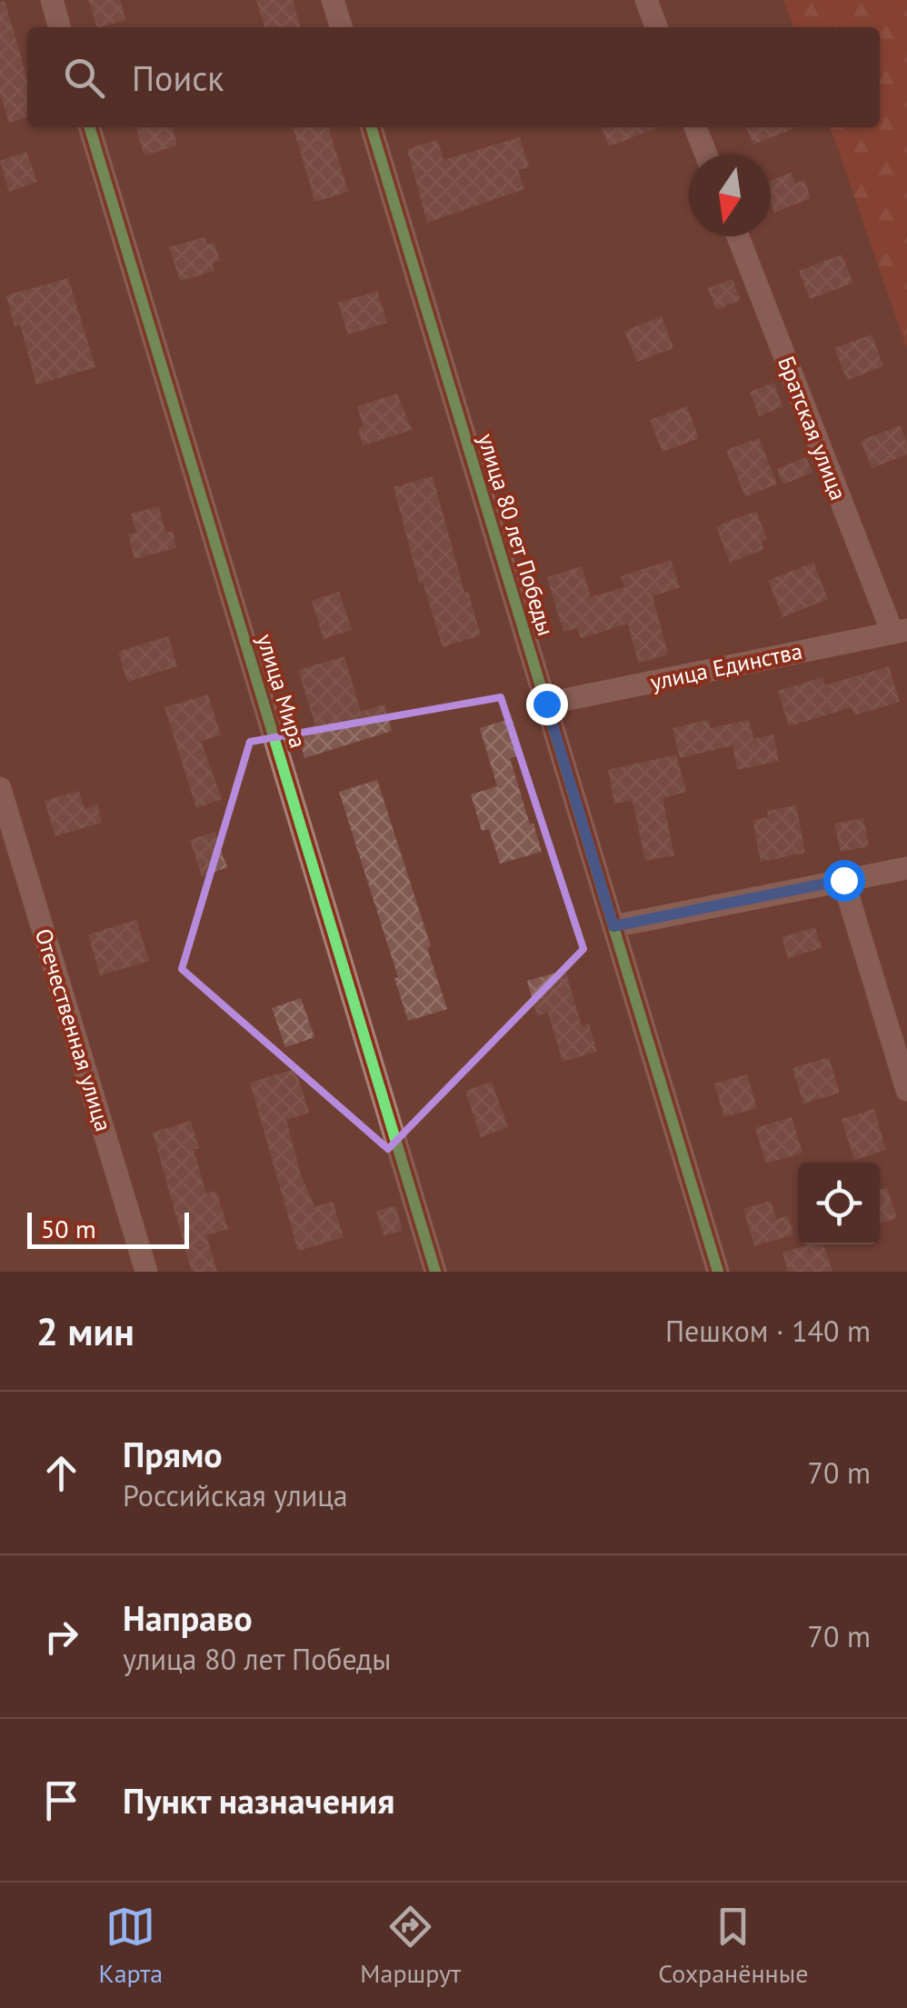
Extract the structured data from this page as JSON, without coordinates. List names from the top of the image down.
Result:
{
  "streets": {
    "street": [
      "Братская улица",
      "улица 80 лет Победы",
      "улица Единства",
      "улица Мира",
      "Отечественная улица"
    ]
  },
  "crossings": [
    ["Братская улица", "улица Единства"],
    ["улица 80 лет Победы", "улица Единства"]
  ],
  "scale_bar": "50 m",
  "north": "bottom",
  "page": {
    "search": "Поиск",
    "scale": "50 m",
    "heading": ["2 мин", "Пешком · 140 m"],
    "list": [
      ["Прямо", "Российская улица", "70 m"],
      ["Направо", "улица 80 лет Победы", "70 m"],
      "Пункт назначения"
    ],
    "nav": ["Карта", "Маршрут", "Сохранённые"]
  }
}
